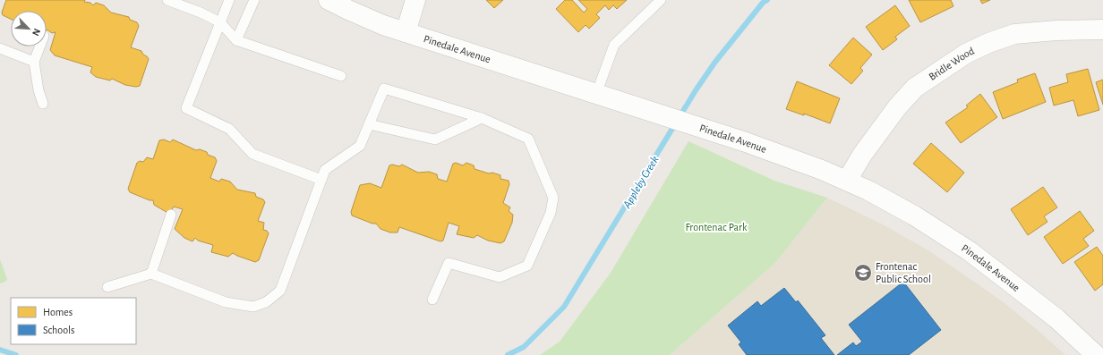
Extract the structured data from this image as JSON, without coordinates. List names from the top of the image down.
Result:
{
  "streets": {
    "street": ["Pinedale Avenue", "Bridle Wood"]
  },
  "crossings": [
    ["Pinedale Avenue", "Bridle Wood"]
  ],
  "water": ["Appleby Creek"],
  "parks": ["Frontenac Park"],
  "places": {
    "school or university": ["Frontenac Public School"]
  },
  "legend": ["Homes", "Schools"],
  "north": "bottom right"
}
